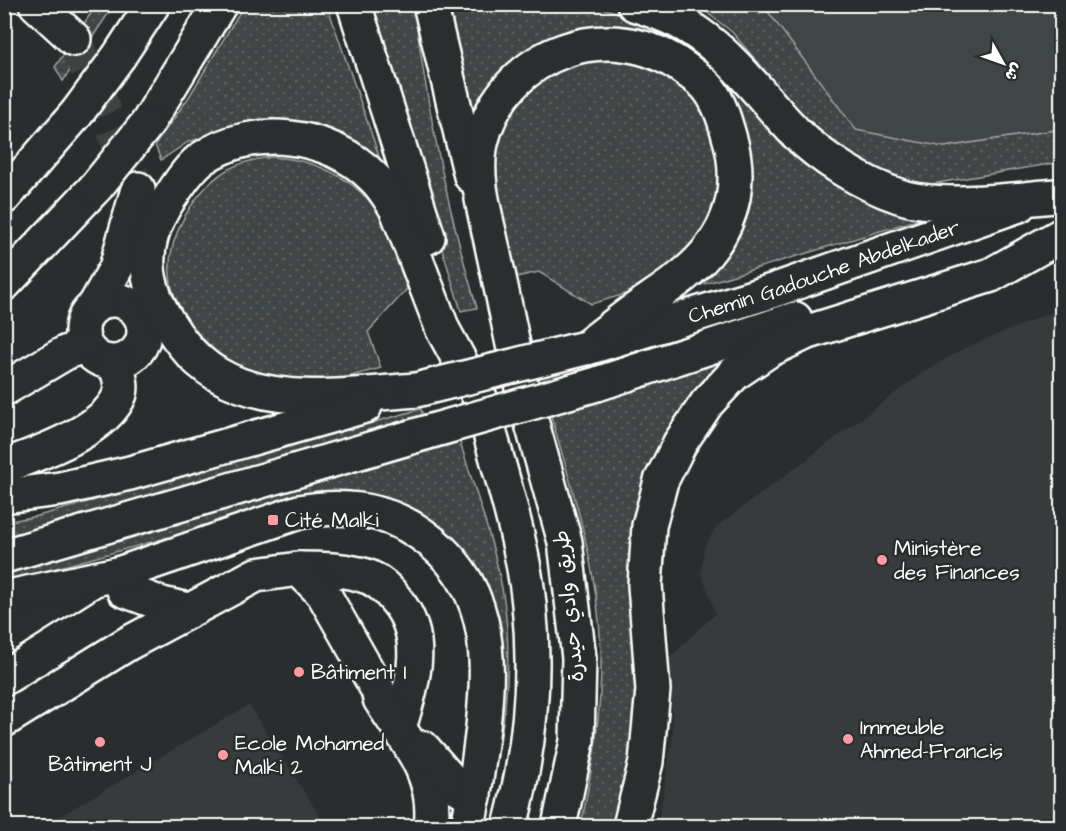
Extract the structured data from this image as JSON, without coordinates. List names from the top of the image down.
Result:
{
  "streets": {
    "main road": ["Chemin Gadouche Abdelkader", "طريق وادي حيدرة"]
  },
  "places": {
    "transit": ["Cité Malki"],
    "other": [
      "Ministère des Finances",
      "Bâtiment I",
      "Immeuble Ahmed-Francis",
      "Bâtiment J",
      "Ecole Mohamed Malki 2"
    ]
  },
  "north": "bottom right"
}
